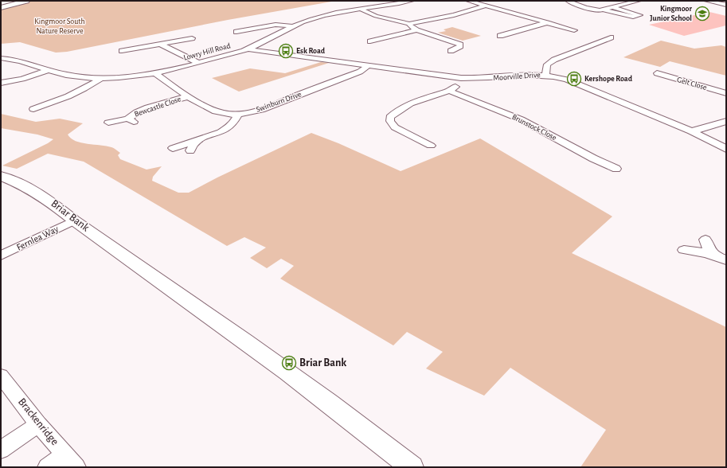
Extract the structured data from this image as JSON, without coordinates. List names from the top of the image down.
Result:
{
  "streets": {
    "street": [
      "Lowry Hill Road",
      "Moorville Drive",
      "Gelt Close",
      "Swinburn Drive",
      "Bewcastle Close",
      "Brunstock Close",
      "Briar Bank",
      "Fernlea Way",
      "Brackenridge"
    ]
  },
  "crossings": [
    ["Lowry Hill Road", "Swinburn Drive"],
    ["Moorville Drive", "Swinburn Drive"],
    ["Swinburn Drive", "Bewcastle Close"],
    ["Briar Bank", "Fernlea Way"]
  ],
  "parks": ["Kingmoor South Nature Reserve"],
  "places": {
    "school or university": ["Kingmoor Junior School"],
    "bus stop": ["Esk Road", "Kershope Road", "Briar Bank"]
  }
}
